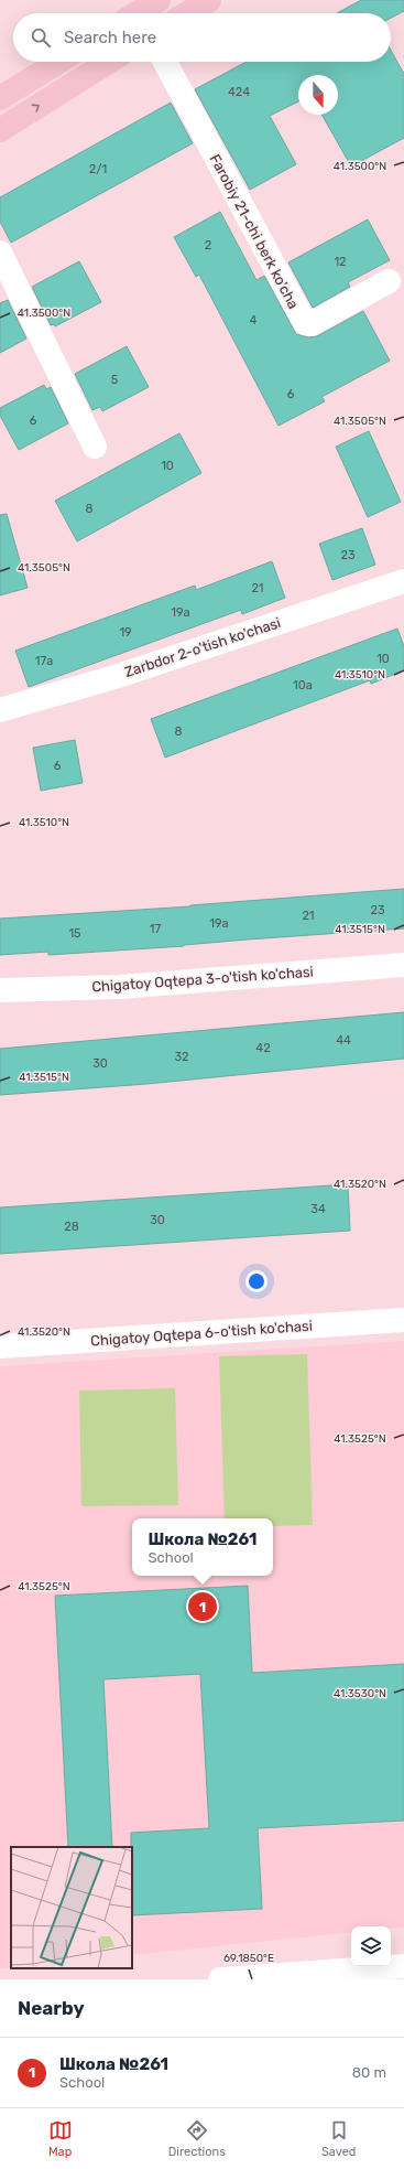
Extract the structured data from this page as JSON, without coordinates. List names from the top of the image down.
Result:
{
  "streets": {
    "street": [
      "Farobiy 21-chi berk ko'cha",
      "Zarbdor 2-o'tish ko'chasi",
      "Chigatoy Oqtepa 3-o'tish ko'chasi",
      "Chigatoy Oqtepa 6-o'tish ko'chasi"
    ]
  },
  "house_numbers": [
    "424",
    "2/1",
    "2",
    "12",
    "4",
    "5",
    "6",
    "6",
    "10",
    "8",
    "23",
    "21",
    "19a",
    "19",
    "10",
    "17a",
    "10a",
    "8",
    "6",
    "23",
    "21",
    "19a",
    "17",
    "15",
    "44",
    "42",
    "32",
    "30",
    "34",
    "30",
    "28"
  ],
  "north": "bottom",
  "page": {
    "search": "Search here",
    "popup": ["Школа №261", "School"],
    "pins": "1",
    "heading": "Nearby",
    "list": [
      {
        "mark": "1",
        "name": "Школа №261",
        "note": "School",
        "value": "80 m"
      }
    ],
    "nav": ["Map", "Directions", "Saved"]
  },
  "coordinates": [
    "41.3500°N",
    "41.3505°N",
    "41.3510°N",
    "41.3515°N",
    "41.3520°N",
    "41.3525°N",
    "41.3530°N",
    "69.1850°E"
  ]
}
